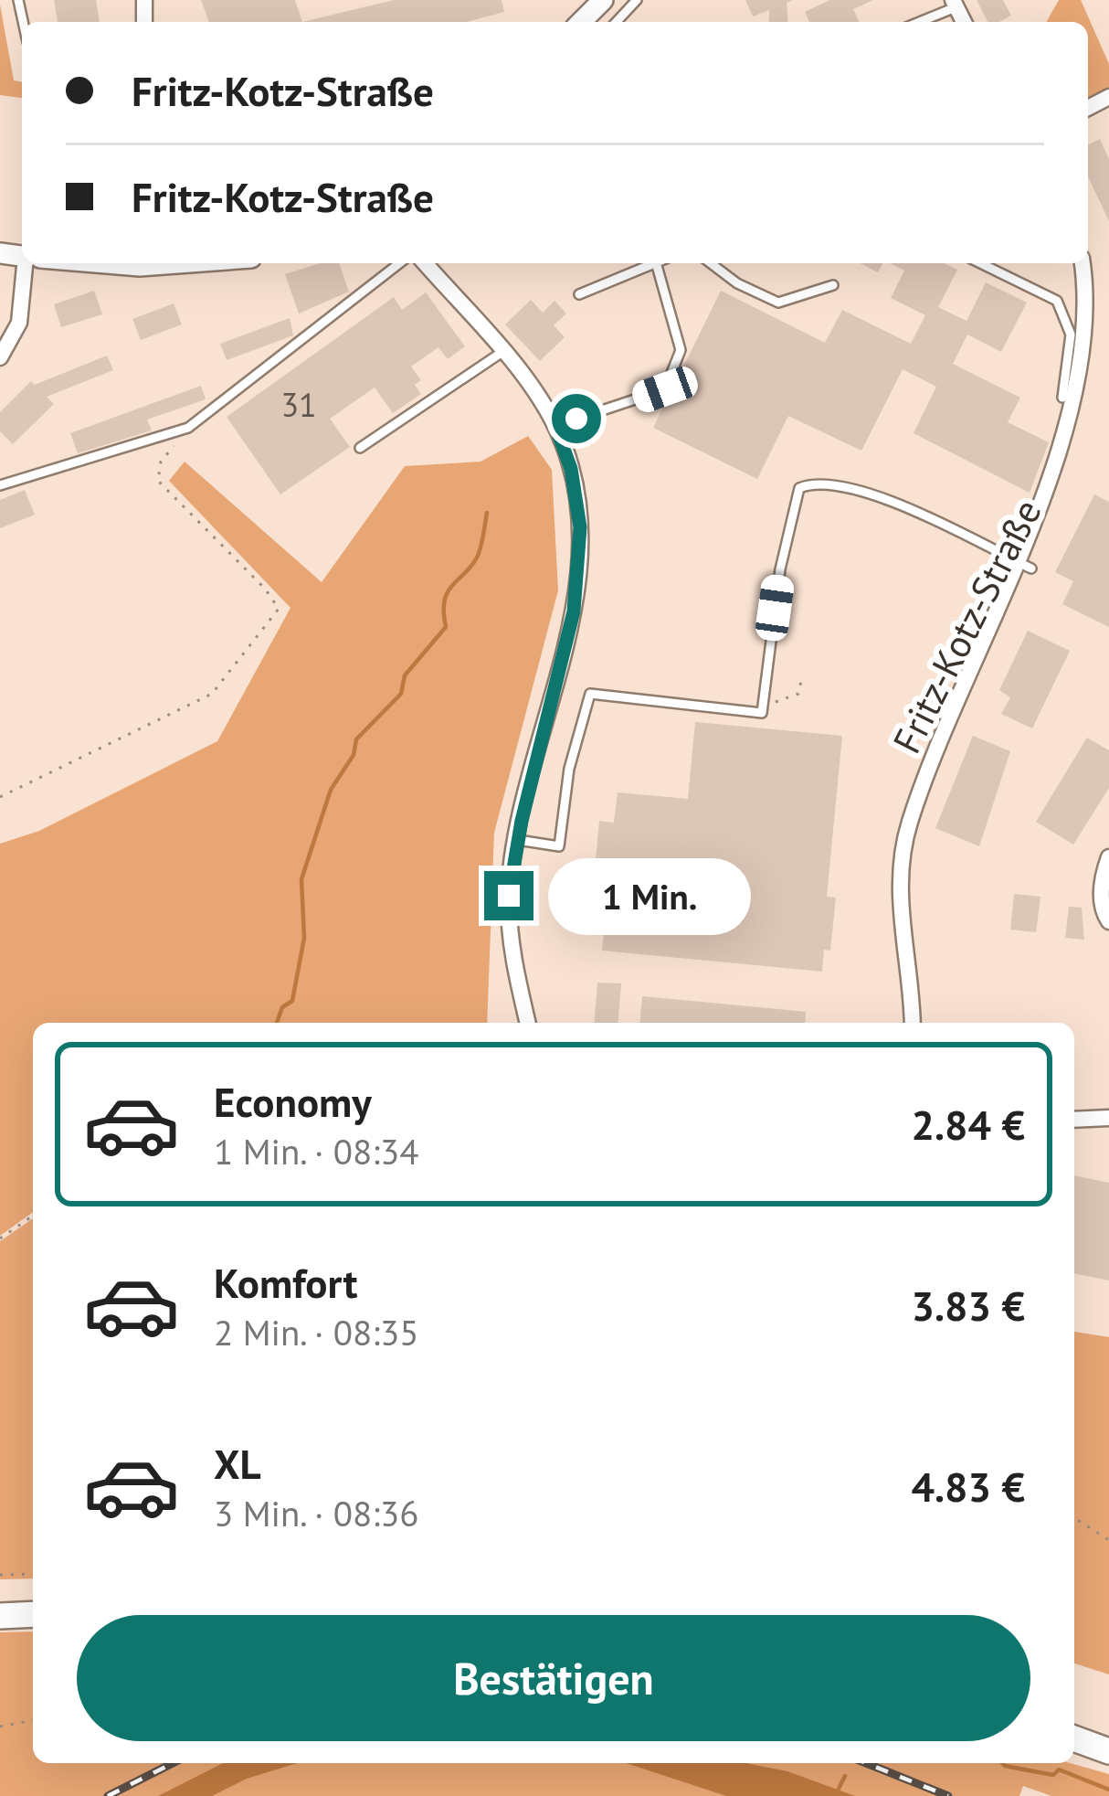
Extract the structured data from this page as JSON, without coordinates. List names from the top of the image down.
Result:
{
  "streets": {
    "street": ["Fritz-Kotz-Straße"]
  },
  "house_numbers": ["31"],
  "page": {
    "banner": ["Fritz-Kotz-Straße", "Fritz-Kotz-Straße"],
    "bubble": "1 Min.",
    "list": [
      {
        "name": "Economy",
        "note": "1 Min. · 08:34",
        "value": "2.84 €"
      },
      {
        "name": "Komfort",
        "note": "2 Min. · 08:35",
        "value": "3.83 €"
      },
      {
        "name": "XL",
        "note": "3 Min. · 08:36",
        "value": "4.83 €"
      }
    ],
    "buttons": "Bestätigen"
  }
}
